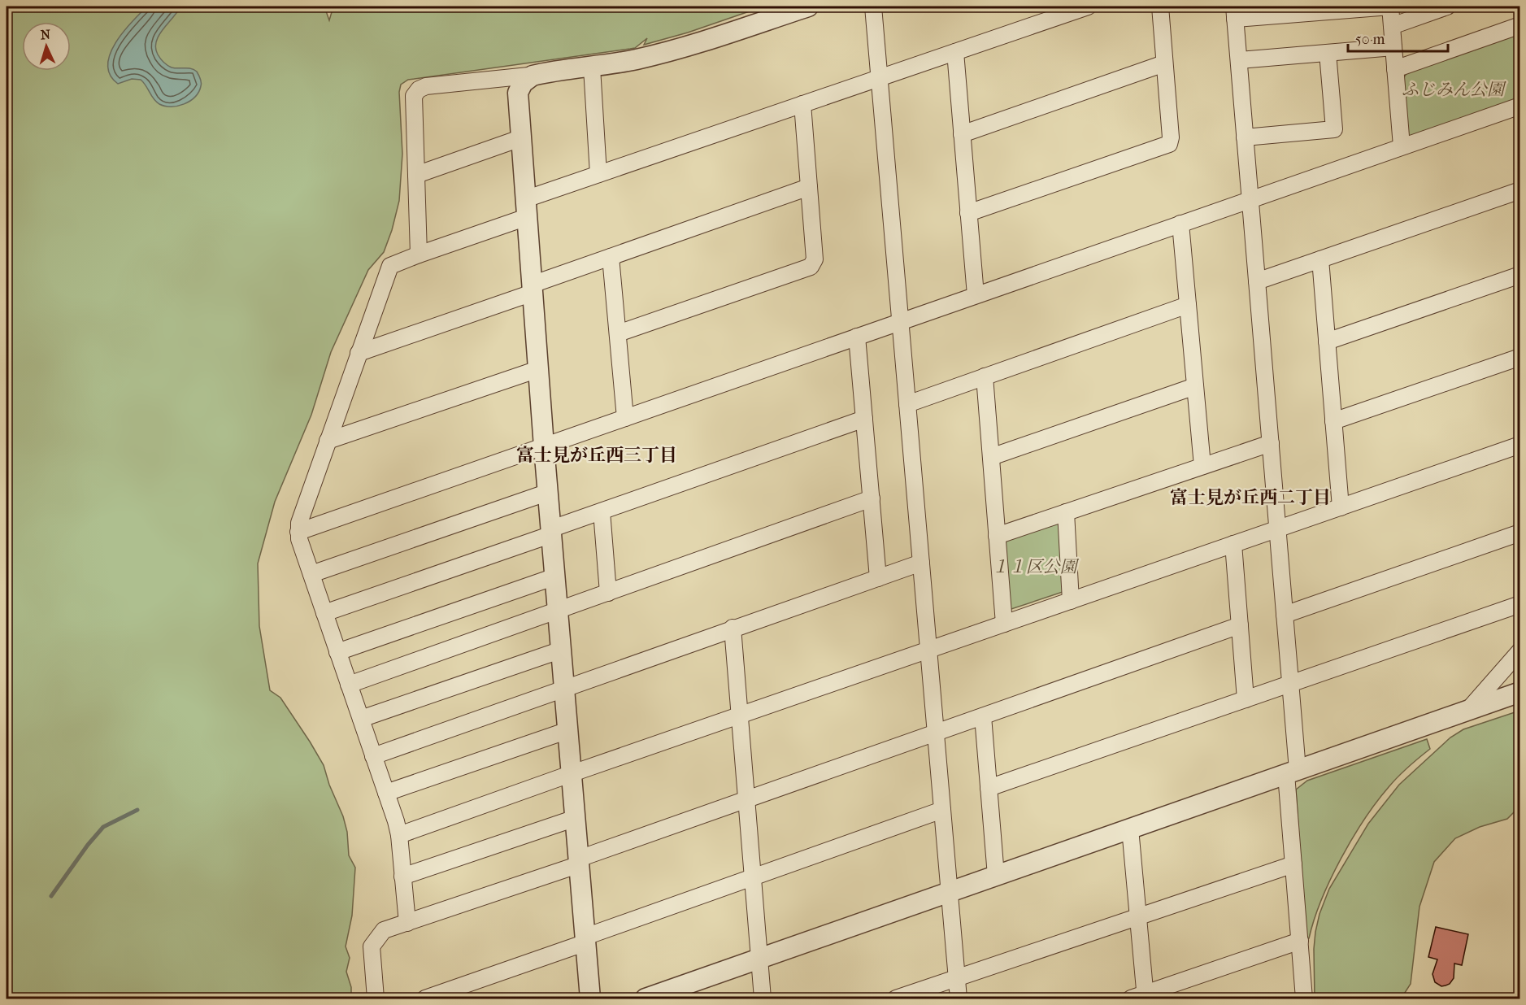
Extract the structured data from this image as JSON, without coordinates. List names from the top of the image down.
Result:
{
  "districts": ["富士見が丘西三丁目", "富士見が丘西二丁目"],
  "parks": ["ふじみん公園", "１１区公園"],
  "scale_bar": "50 m",
  "north": "top"
}
